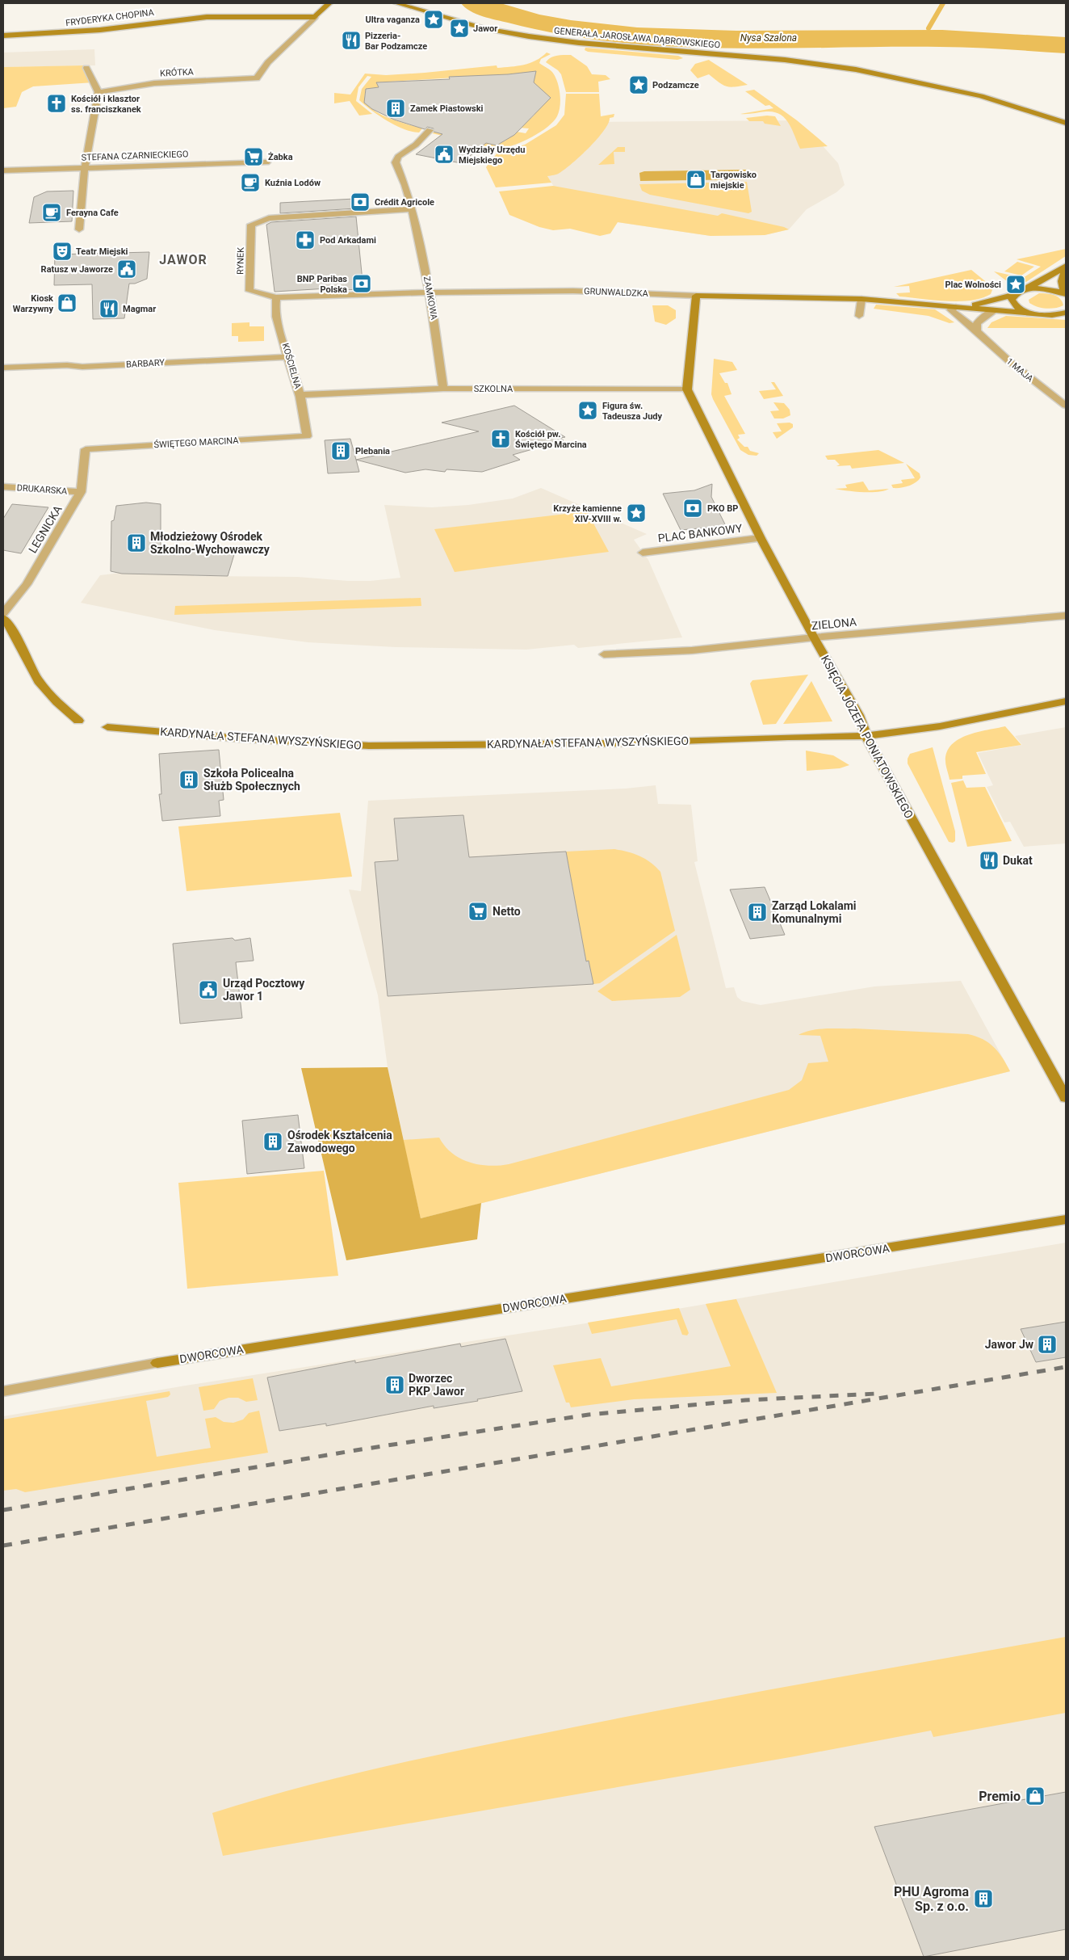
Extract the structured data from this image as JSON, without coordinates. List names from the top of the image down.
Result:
{
  "streets": {
    "street": [
      "FRYDERYKA CHOPINA",
      "GENERAŁA JAROSŁAWA DĄBROWSKIEGO",
      "KRÓTKA",
      "STEFANA CZARNIECKIEGO",
      "RYNEK",
      "GRUNWALDZKA",
      "ZAMKOWA",
      "BARBARY",
      "KOŚCIELNA",
      "1 MAJA",
      "SZKOLNA",
      "ŚWIĘTEGO MARCINA",
      "DRUKARSKA",
      "LEGNICKA",
      "PLAC BANKOWY",
      "ZIELONA",
      "KSIĘCIA JÓZEFA PONIATOWSKIEGO",
      "KARDYNAŁA STEFANA WYSZYŃSKIEGO",
      "DWORCOWA"
    ]
  },
  "crossings": [
    ["FRYDERYKA CHOPINA", "KRÓTKA"],
    ["RYNEK", "GRUNWALDZKA"],
    ["RYNEK", "ZAMKOWA"],
    ["RYNEK", "KOŚCIELNA"],
    ["GRUNWALDZKA", "ZAMKOWA"],
    ["GRUNWALDZKA", "KOŚCIELNA"],
    ["GRUNWALDZKA", "1 MAJA"],
    ["ZAMKOWA", "SZKOLNA"],
    ["BARBARY", "KOŚCIELNA"],
    ["KOŚCIELNA", "SZKOLNA"],
    ["KOŚCIELNA", "ŚWIĘTEGO MARCINA"],
    ["SZKOLNA", "KSIĘCIA JÓZEFA PONIATOWSKIEGO"],
    ["ŚWIĘTEGO MARCINA", "LEGNICKA"],
    ["DRUKARSKA", "LEGNICKA"],
    ["PLAC BANKOWY", "KSIĘCIA JÓZEFA PONIATOWSKIEGO"],
    ["ZIELONA", "KSIĘCIA JÓZEFA PONIATOWSKIEGO"],
    ["KSIĘCIA JÓZEFA PONIATOWSKIEGO", "KARDYNAŁA STEFANA WYSZYŃSKIEGO"]
  ],
  "districts": ["JAWOR"],
  "water": ["Nysa Szalona"],
  "places": {
    "place": [
      "Ultra vaganza",
      "Jawor",
      "Podzamcze",
      "Plac Wolności",
      "Figura św. Tadeusza Judy",
      "Krzyże kamienne XIV-XVIII w."
    ],
    "restaurant": ["Pizzeria- Bar Podzamcze", "Magmar", "Dukat"],
    "church": ["Kościół i klasztor ss. franciszkanek", "Kościół pw. Świętego Marcina"],
    "building": [
      "Zamek Piastowski",
      "Plebania",
      "Młodzieżowy Ośrodek Szkolno-Wychowawczy",
      "Szkoła Policealna Służb Społecznych",
      "Zarząd Lokalami Komunalnymi",
      "Ośrodek Kształcenia Zawodowego",
      "Jawor Jw",
      "Dworzec PKP Jawor",
      "PHU Agroma Sp. z o.o."
    ],
    "public building": ["Wydziały Urzędu Miejskiego", "Ratusz w Jaworze", "Urząd Pocztowy Jawor 1"],
    "supermarket": ["Żabka", "Netto"],
    "shop": ["Targowisko miejskie", "Kiosk Warzywny", "Premio"],
    "cafe": ["Kuźnia Lodów", "Ferayna Cafe"],
    "bank": ["Crédit Agricole", "BNP Paribas Polska", "PKO BP"],
    "pharmacy": ["Pod Arkadami"],
    "theatre": ["Teatr Miejski"]
  }
}
